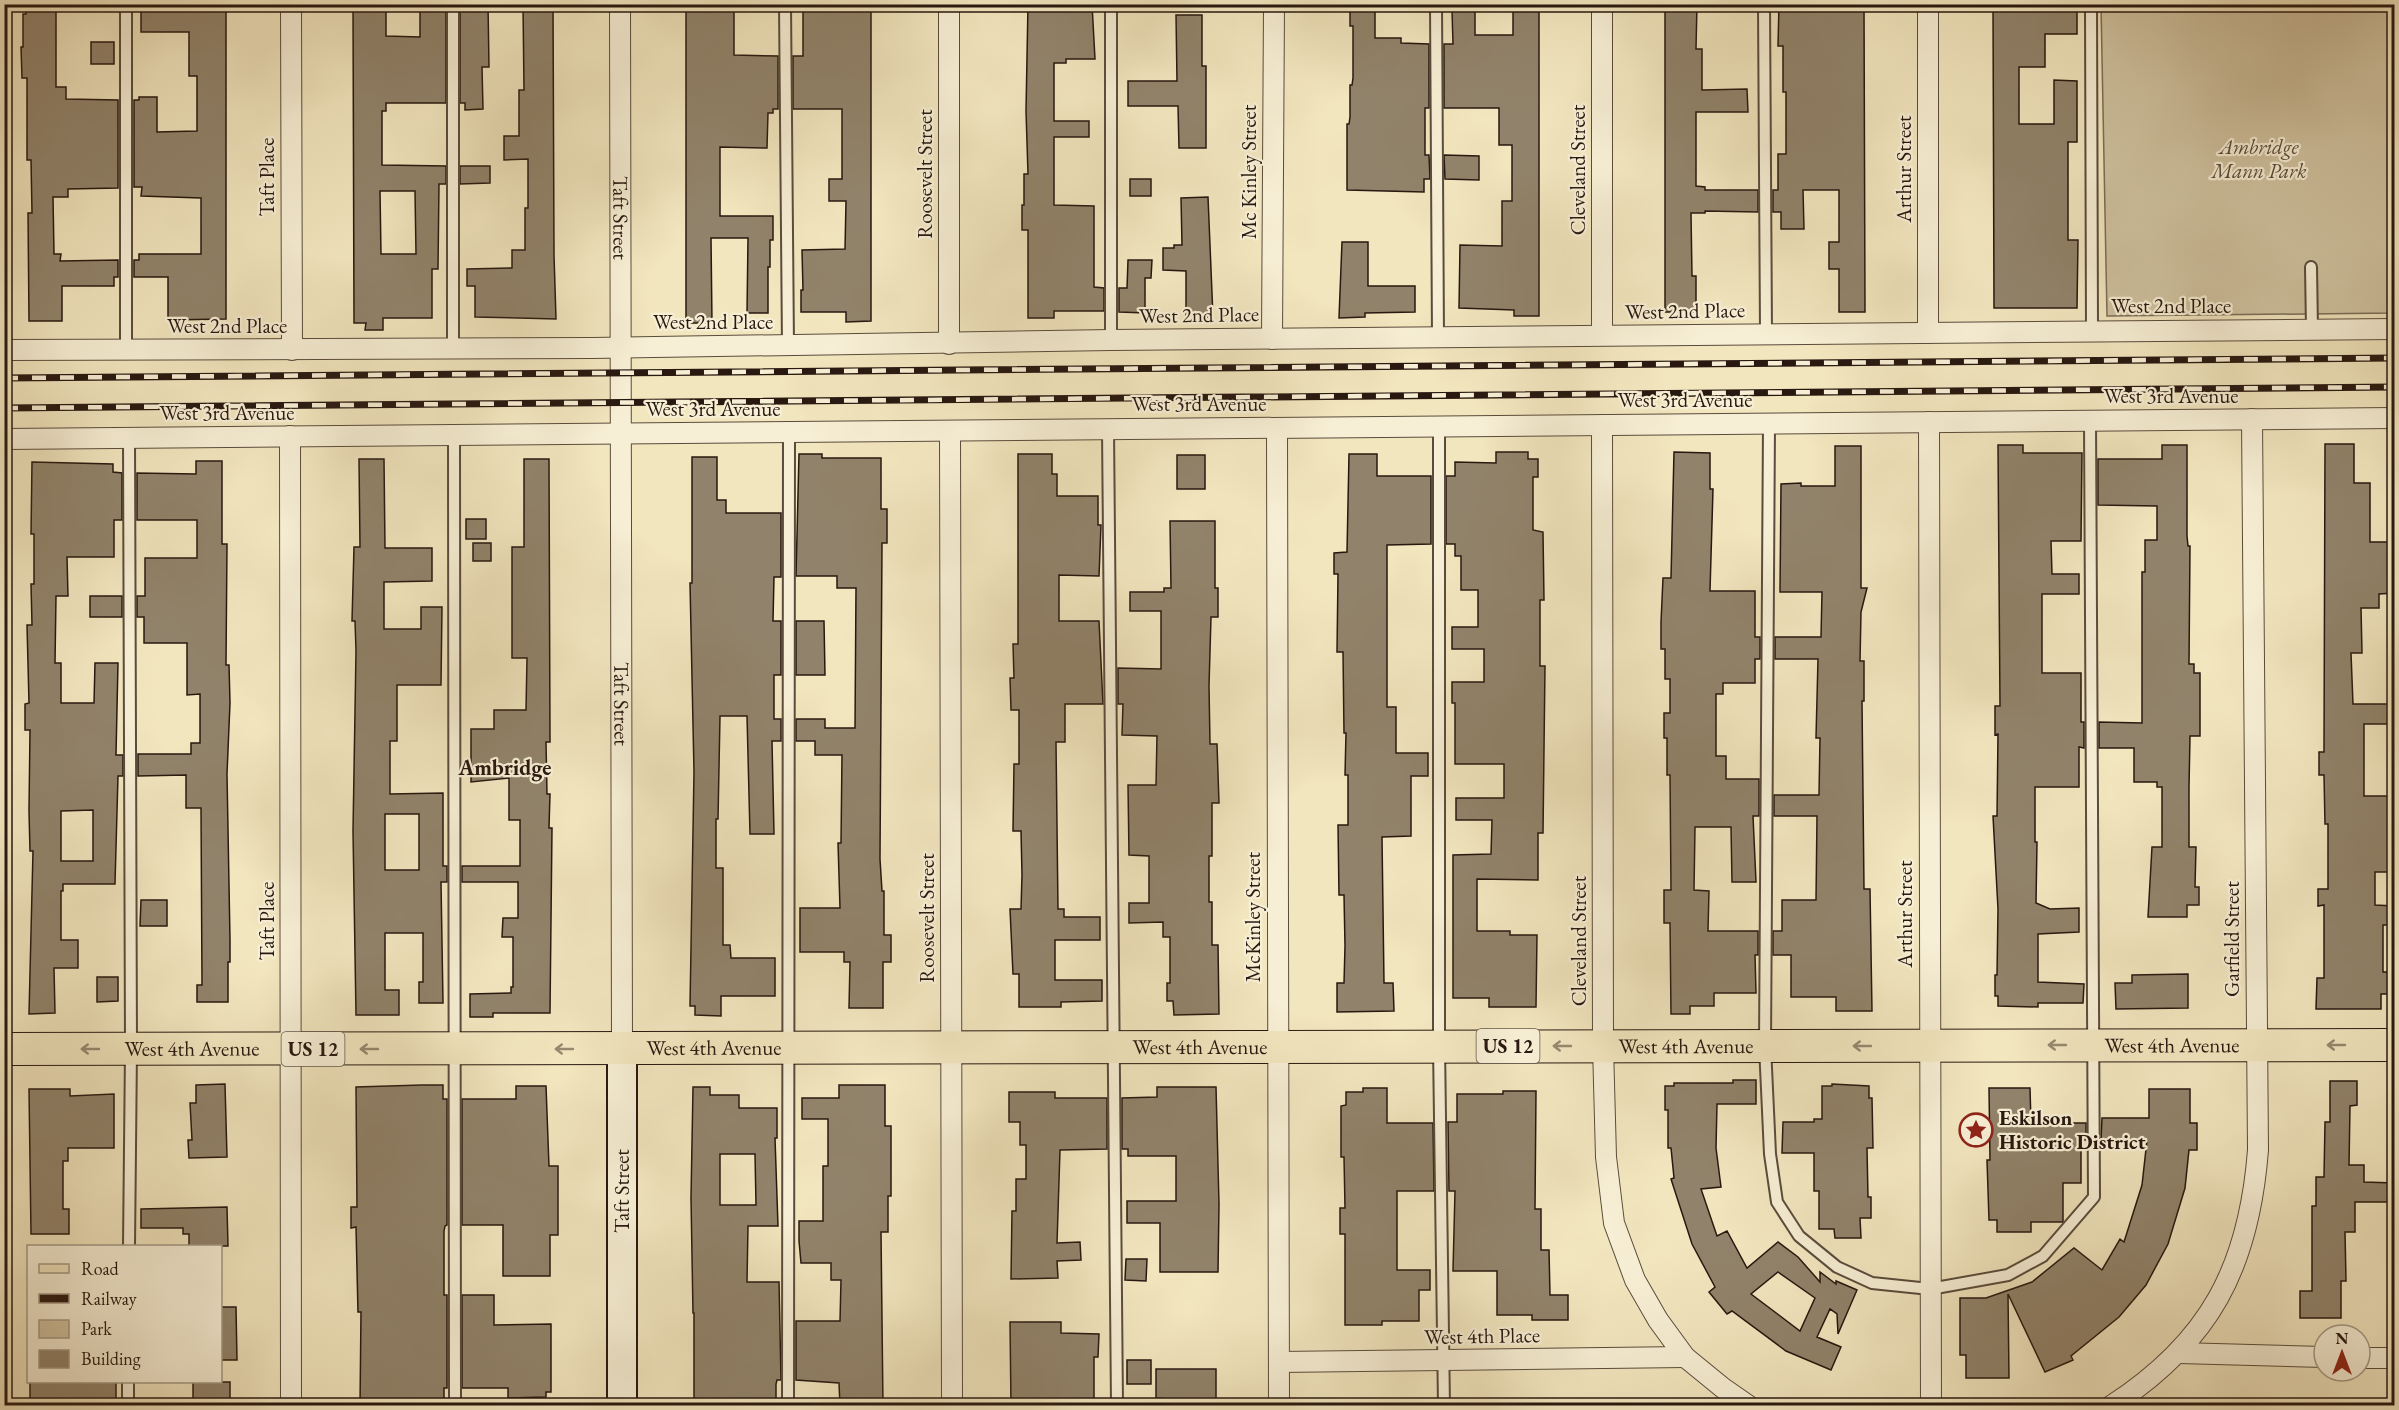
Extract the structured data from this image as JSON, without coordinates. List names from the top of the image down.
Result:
{
  "streets": {
    "main road": ["West 4th Avenue", "US 12"],
    "street": [
      "Arthur Street",
      "Cleveland Street",
      "Mc Kinley Street",
      "Roosevelt Street",
      "Taft Place",
      "Taft Street",
      "West 2nd Place",
      "West 3rd Avenue",
      "McKinley Street",
      "Garfield Street",
      "West 4th Place"
    ]
  },
  "crossings": [
    ["Arthur Street", "West 2nd Place"],
    ["Arthur Street", "West 3rd Avenue"],
    ["Arthur Street", "West 4th Avenue"],
    ["Cleveland Street", "West 2nd Place"],
    ["Cleveland Street", "West 3rd Avenue"],
    ["Cleveland Street", "West 4th Avenue"],
    ["Cleveland Street", "West 4th Place"],
    ["Mc Kinley Street", "West 2nd Place"],
    ["Roosevelt Street", "West 2nd Place"],
    ["Roosevelt Street", "West 3rd Avenue"],
    ["Roosevelt Street", "West 4th Avenue"],
    ["Taft Place", "West 2nd Place"],
    ["Taft Place", "West 3rd Avenue"],
    ["Taft Place", "West 4th Avenue"],
    ["Taft Street", "West 2nd Place"],
    ["Taft Street", "West 3rd Avenue"],
    ["Taft Street", "West 4th Avenue"],
    ["West 3rd Avenue", "McKinley Street"],
    ["West 3rd Avenue", "Garfield Street"],
    ["McKinley Street", "West 4th Avenue"],
    ["McKinley Street", "West 4th Place"],
    ["Garfield Street", "West 4th Avenue"]
  ],
  "one_way": ["West 4th Avenue"],
  "districts": ["Ambridge"],
  "parks": ["Ambridge Mann Park"],
  "places": {
    "place": ["Eskilson Historic District"]
  },
  "legend": [
    "Road",
    "Railway",
    "Park",
    "Building"
  ],
  "north": "top"
}
